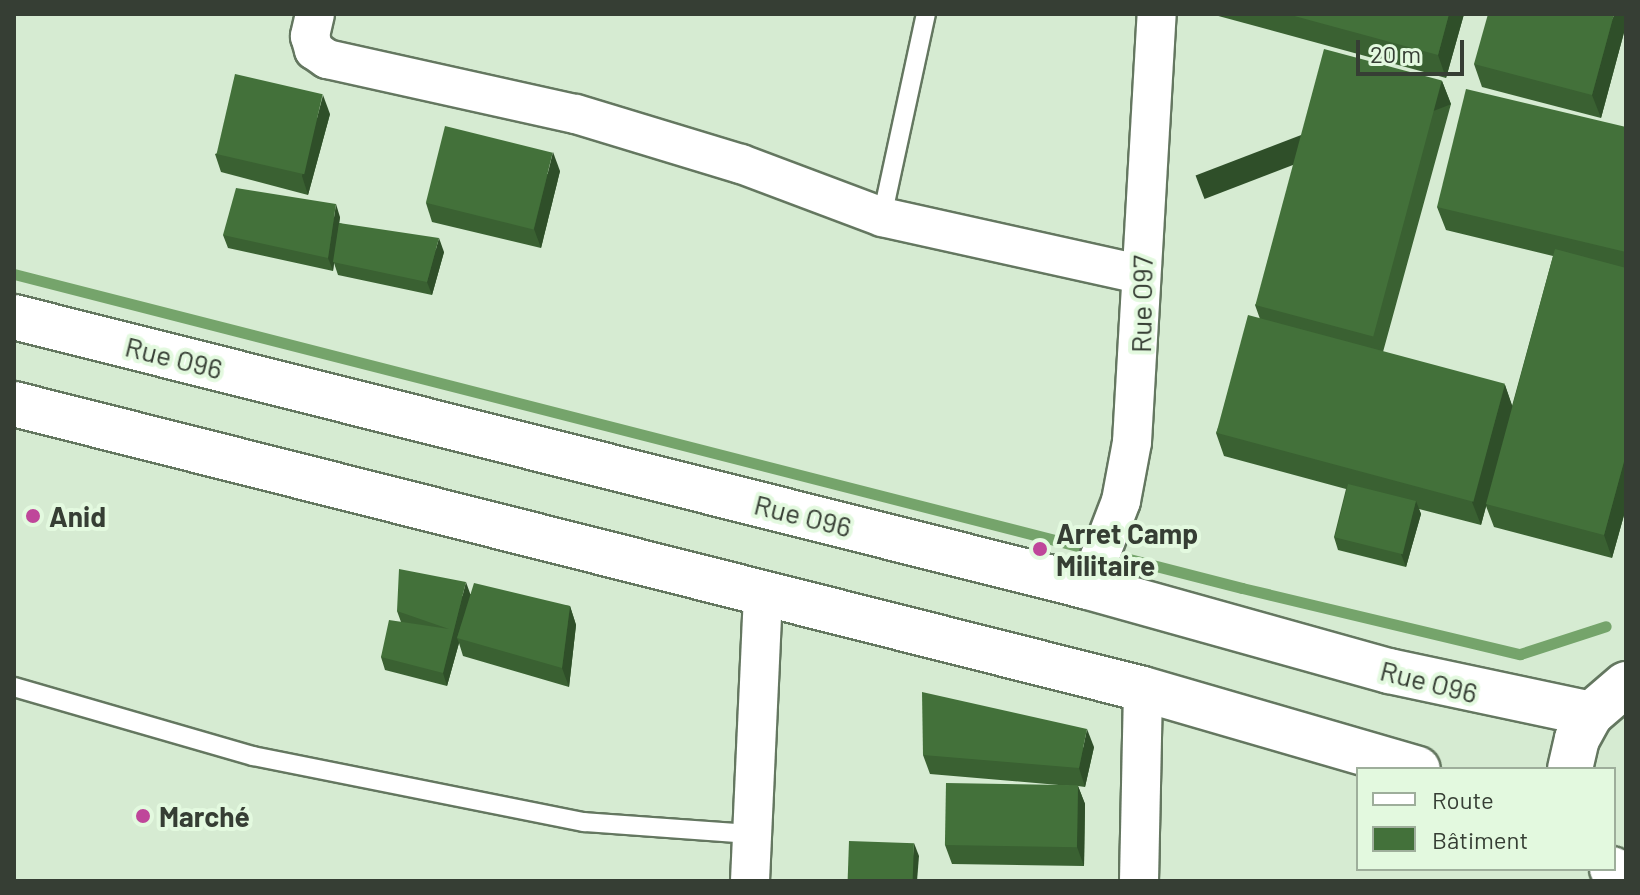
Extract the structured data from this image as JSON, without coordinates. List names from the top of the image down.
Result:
{
  "streets": {
    "main road": ["Rue O96"],
    "street": ["Rue O97"]
  },
  "crossings": [
    ["Rue O97", "Rue O96"]
  ],
  "places": ["Anid", "Arret Camp Militaire", "Marché"],
  "legend": ["Route", "Bâtiment"],
  "scale_bar": "20 m"
}
